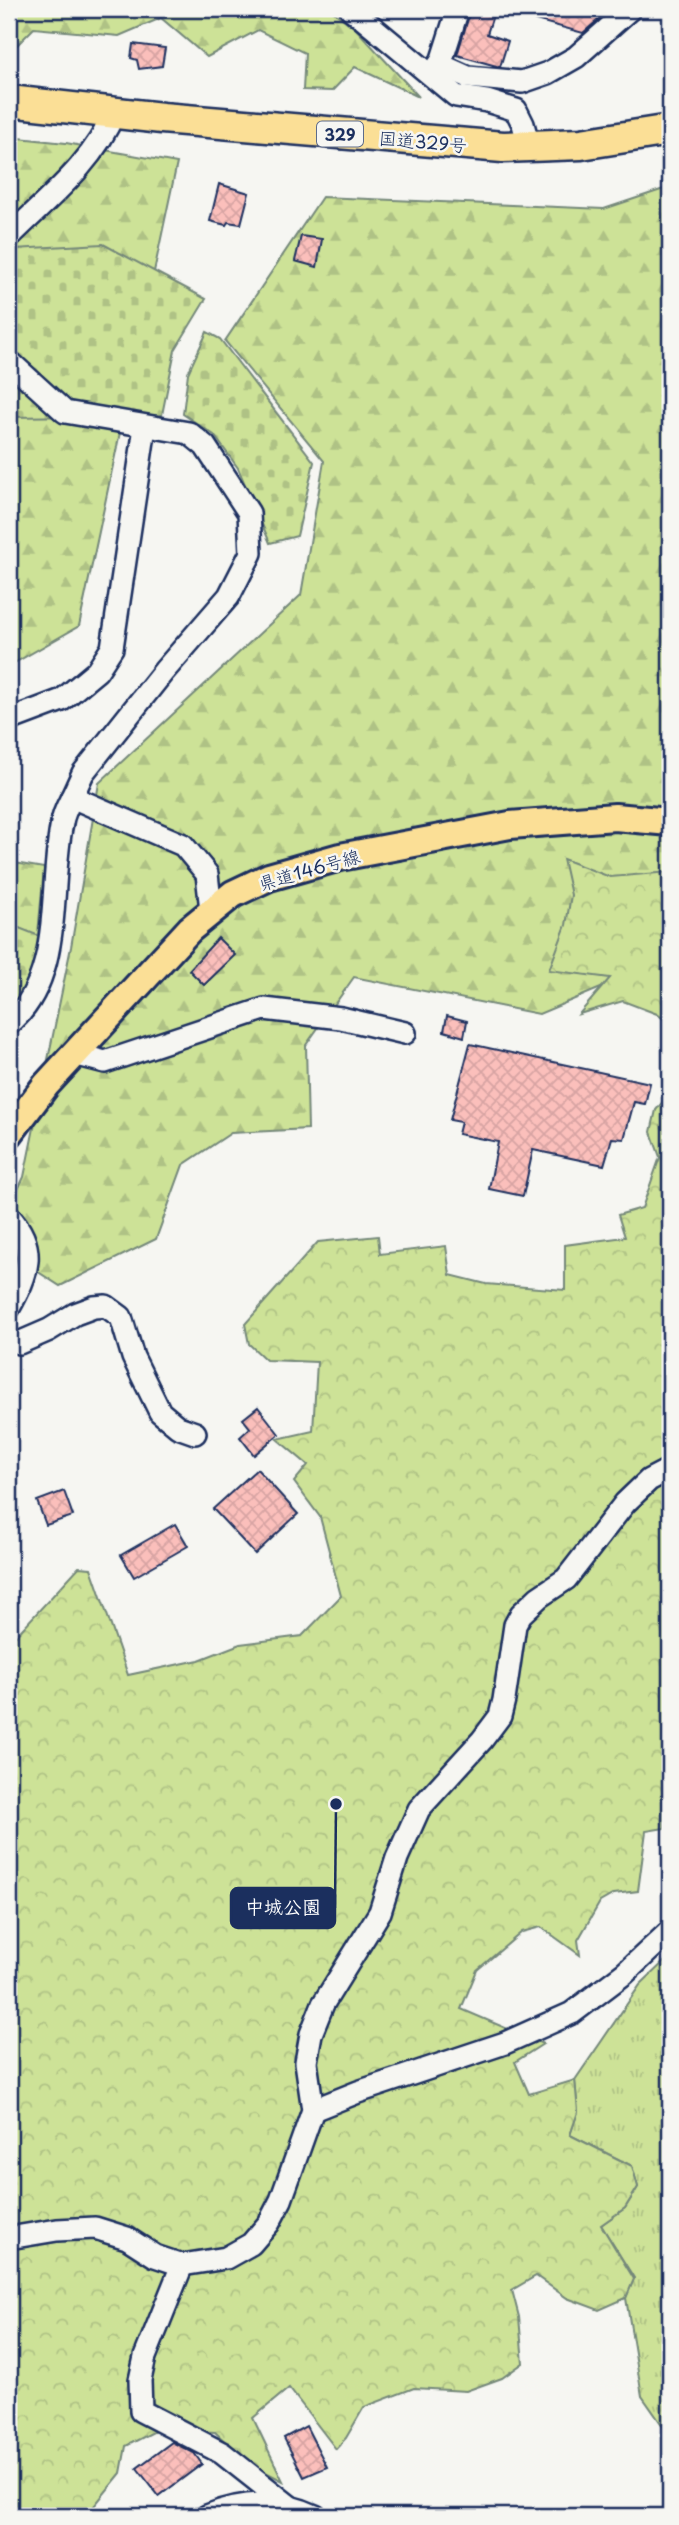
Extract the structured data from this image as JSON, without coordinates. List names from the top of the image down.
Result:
{
  "streets": {
    "highway": ["329", "国道329号"],
    "main road": ["県道146号線"]
  },
  "places": ["中城公園"]
}
